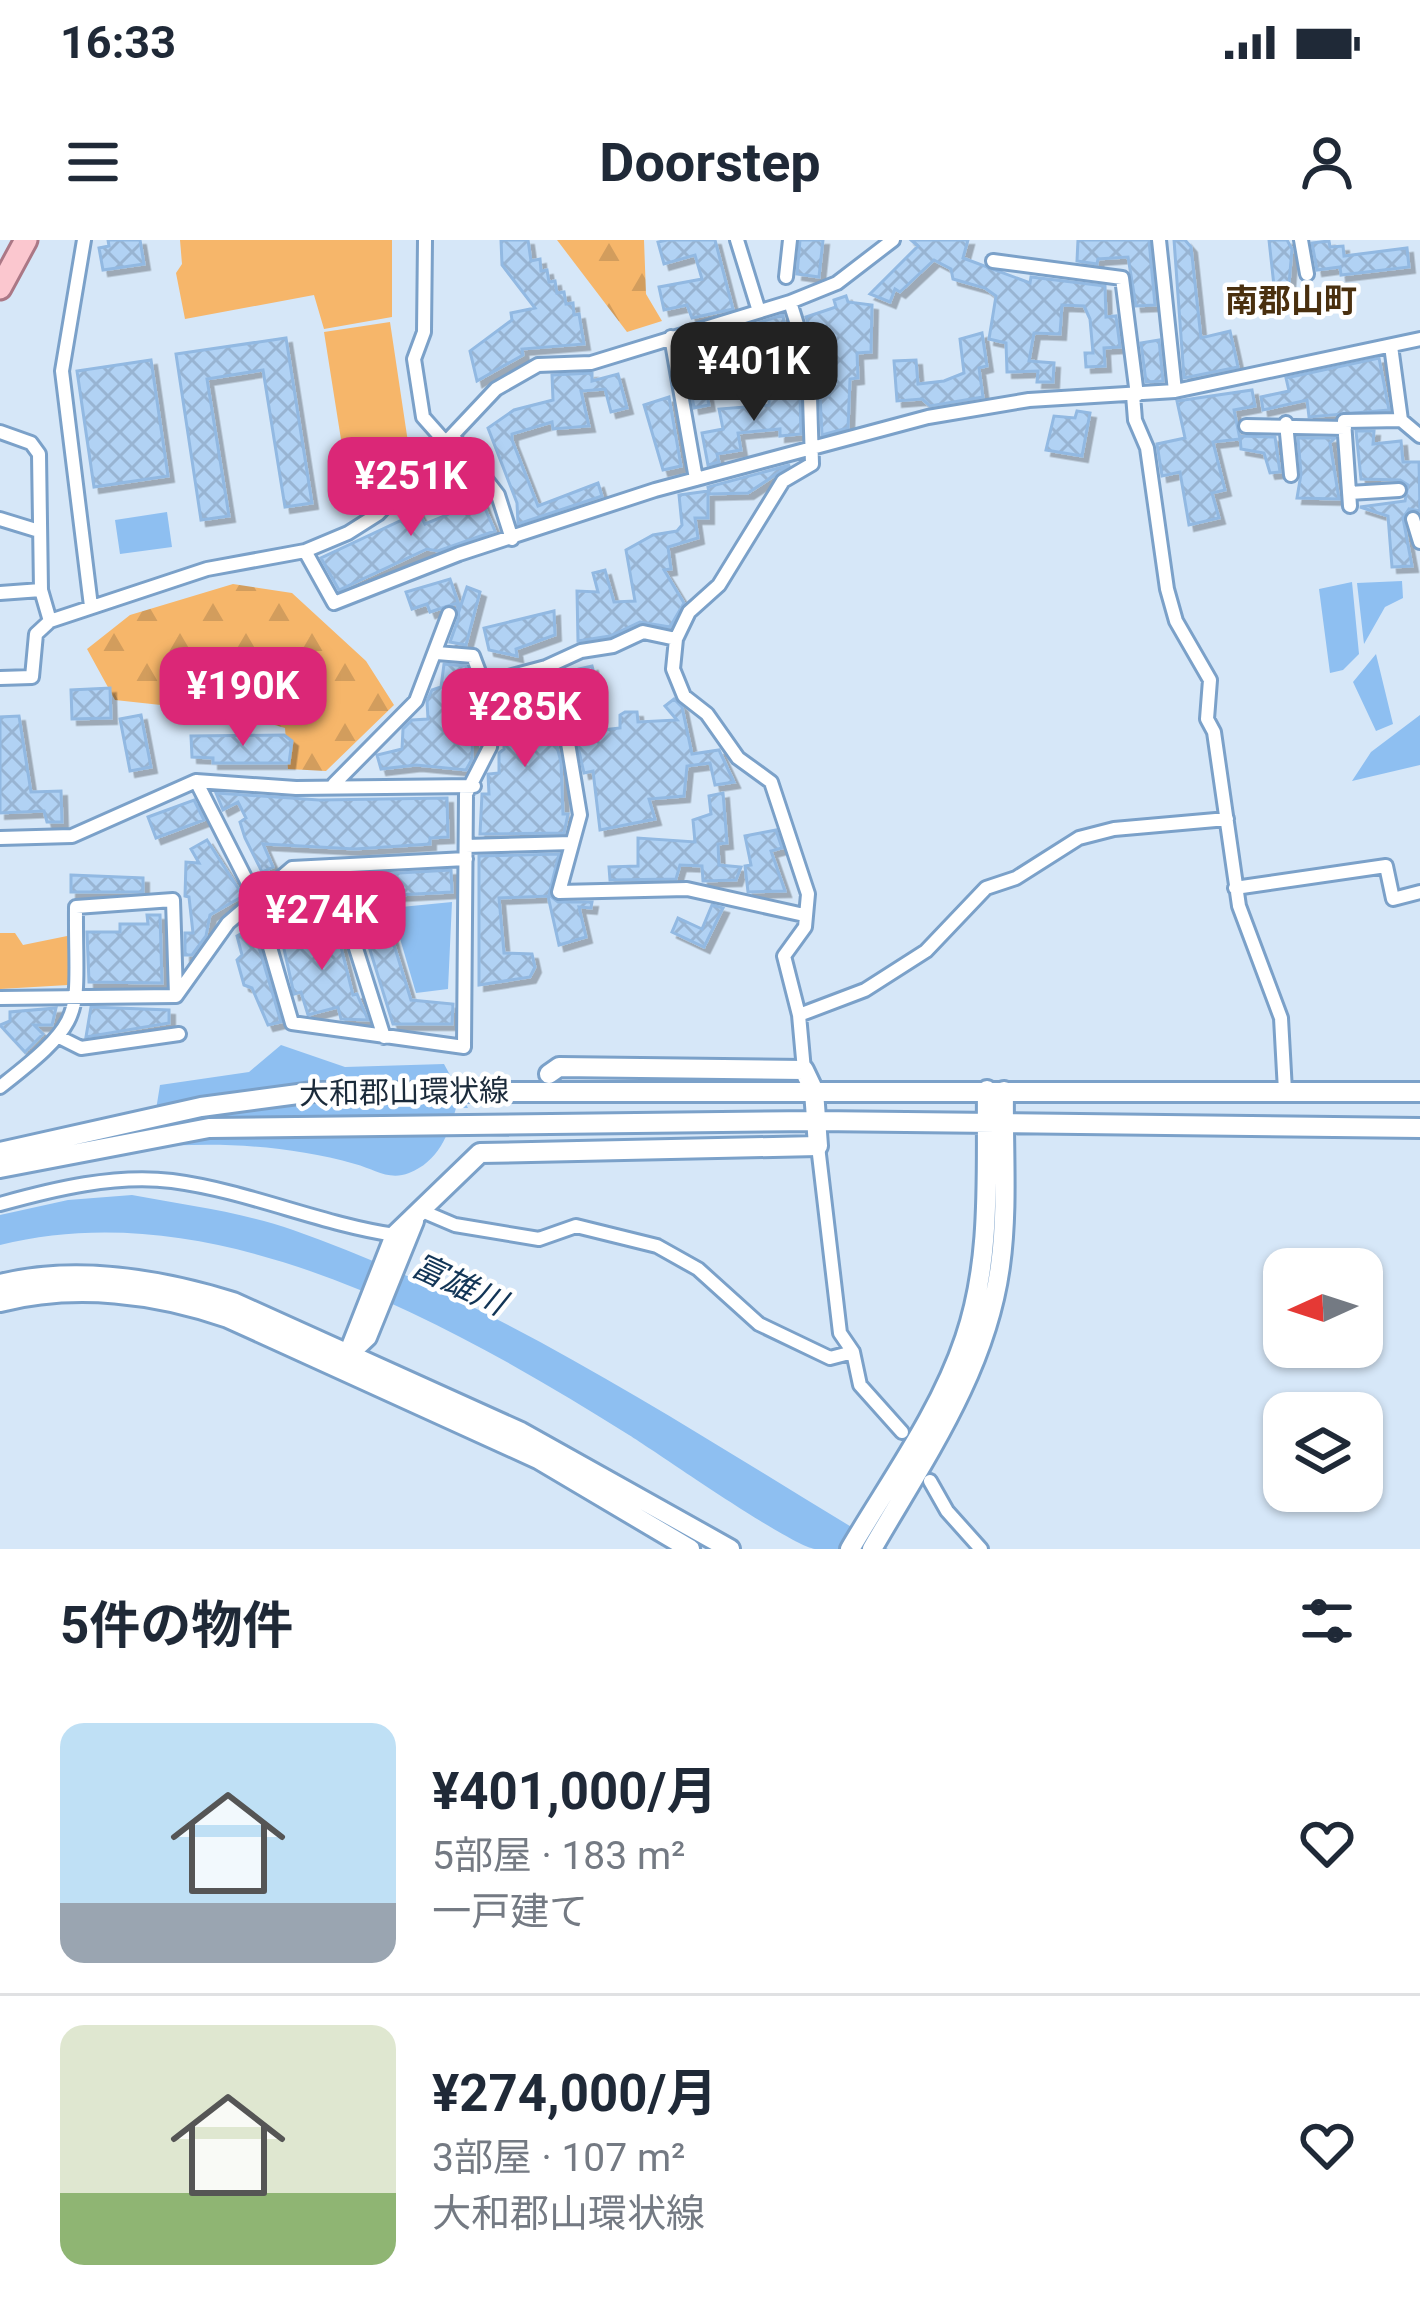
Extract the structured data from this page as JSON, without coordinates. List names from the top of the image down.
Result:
{
  "streets": {
    "main road": ["大和郡山環状線"]
  },
  "districts": ["南郡山町"],
  "water": ["富雄川"],
  "north": "left",
  "page": {
    "status": "16:33",
    "header": "Doorstep",
    "price": [
      "¥401K",
      "¥251K",
      "¥190K",
      "¥285K",
      "¥274K"
    ],
    "heading": "5件の物件",
    "list": [
      {
        "name": "¥401,000/月",
        "note": "5部屋 · 183 m² · 一戸建て"
      },
      {
        "name": "¥274,000/月",
        "note": "3部屋 · 107 m² · 大和郡山環状線"
      }
    ]
  }
}
